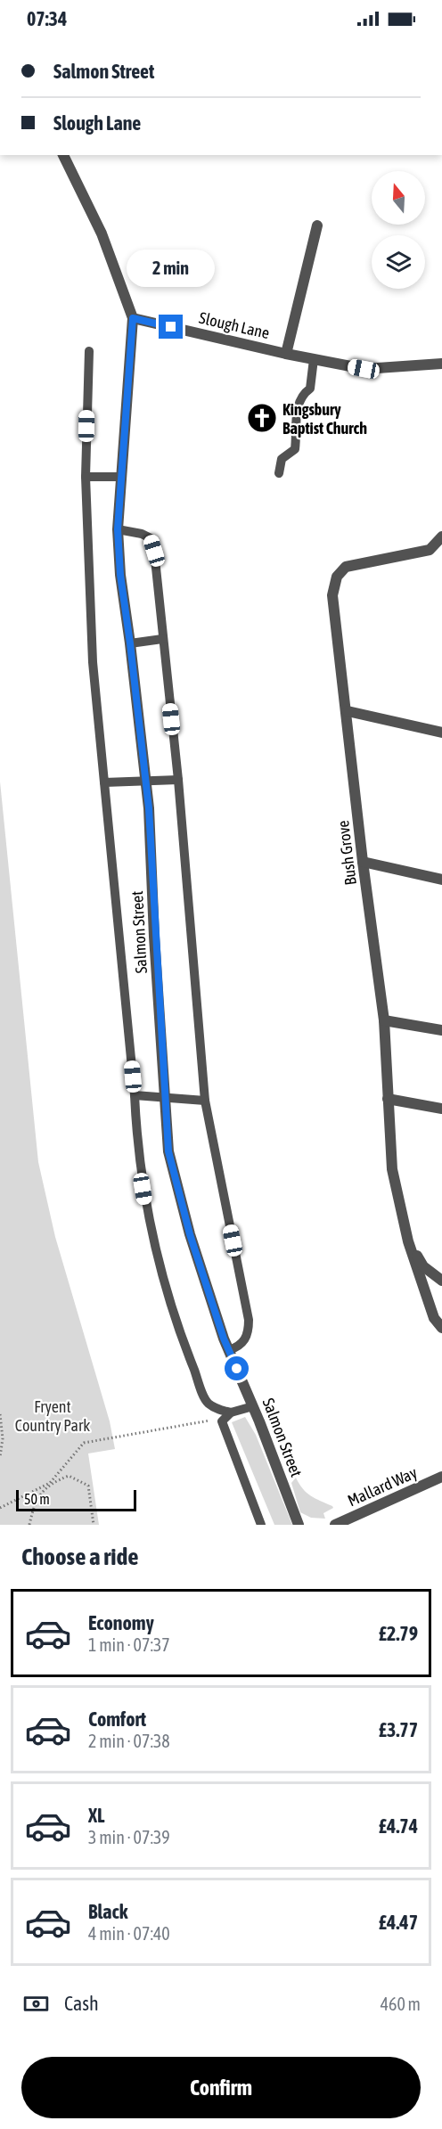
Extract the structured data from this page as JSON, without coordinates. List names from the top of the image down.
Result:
{
  "streets": {
    "street": [
      "Slough Lane",
      "Bush Grove",
      "Salmon Street",
      "Mallard Way"
    ]
  },
  "crossings": [
    ["Slough Lane", "Salmon Street"]
  ],
  "parks": ["Fryent Country Park"],
  "places": {
    "church": ["Kingsbury Baptist Church"]
  },
  "scale_bar": "50 m",
  "north": "top",
  "page": {
    "status": "07:34",
    "banner": ["Salmon Street", "Slough Lane"],
    "bubble": "2 min",
    "scale": "50 m",
    "heading": "Choose a ride",
    "list": [
      {
        "name": "Economy",
        "note": "1 min · 07:37",
        "value": "£2.79"
      },
      {
        "name": "Comfort",
        "note": "2 min · 07:38",
        "value": "£3.77"
      },
      {
        "name": "XL",
        "note": "3 min · 07:39",
        "value": "£4.74"
      },
      {
        "name": "Black",
        "note": "4 min · 07:40",
        "value": "£4.47"
      }
    ],
    "pay": ["Cash", "460 m"],
    "buttons": "Confirm"
  }
}
